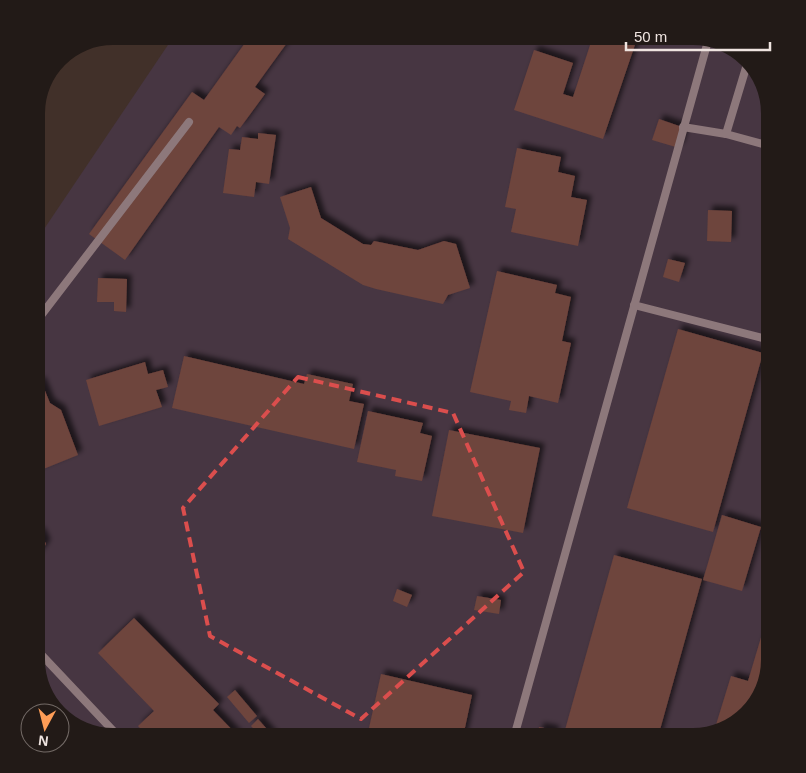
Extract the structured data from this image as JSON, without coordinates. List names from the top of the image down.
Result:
{
  "scale_bar": "50 m",
  "north": "bottom"
}
